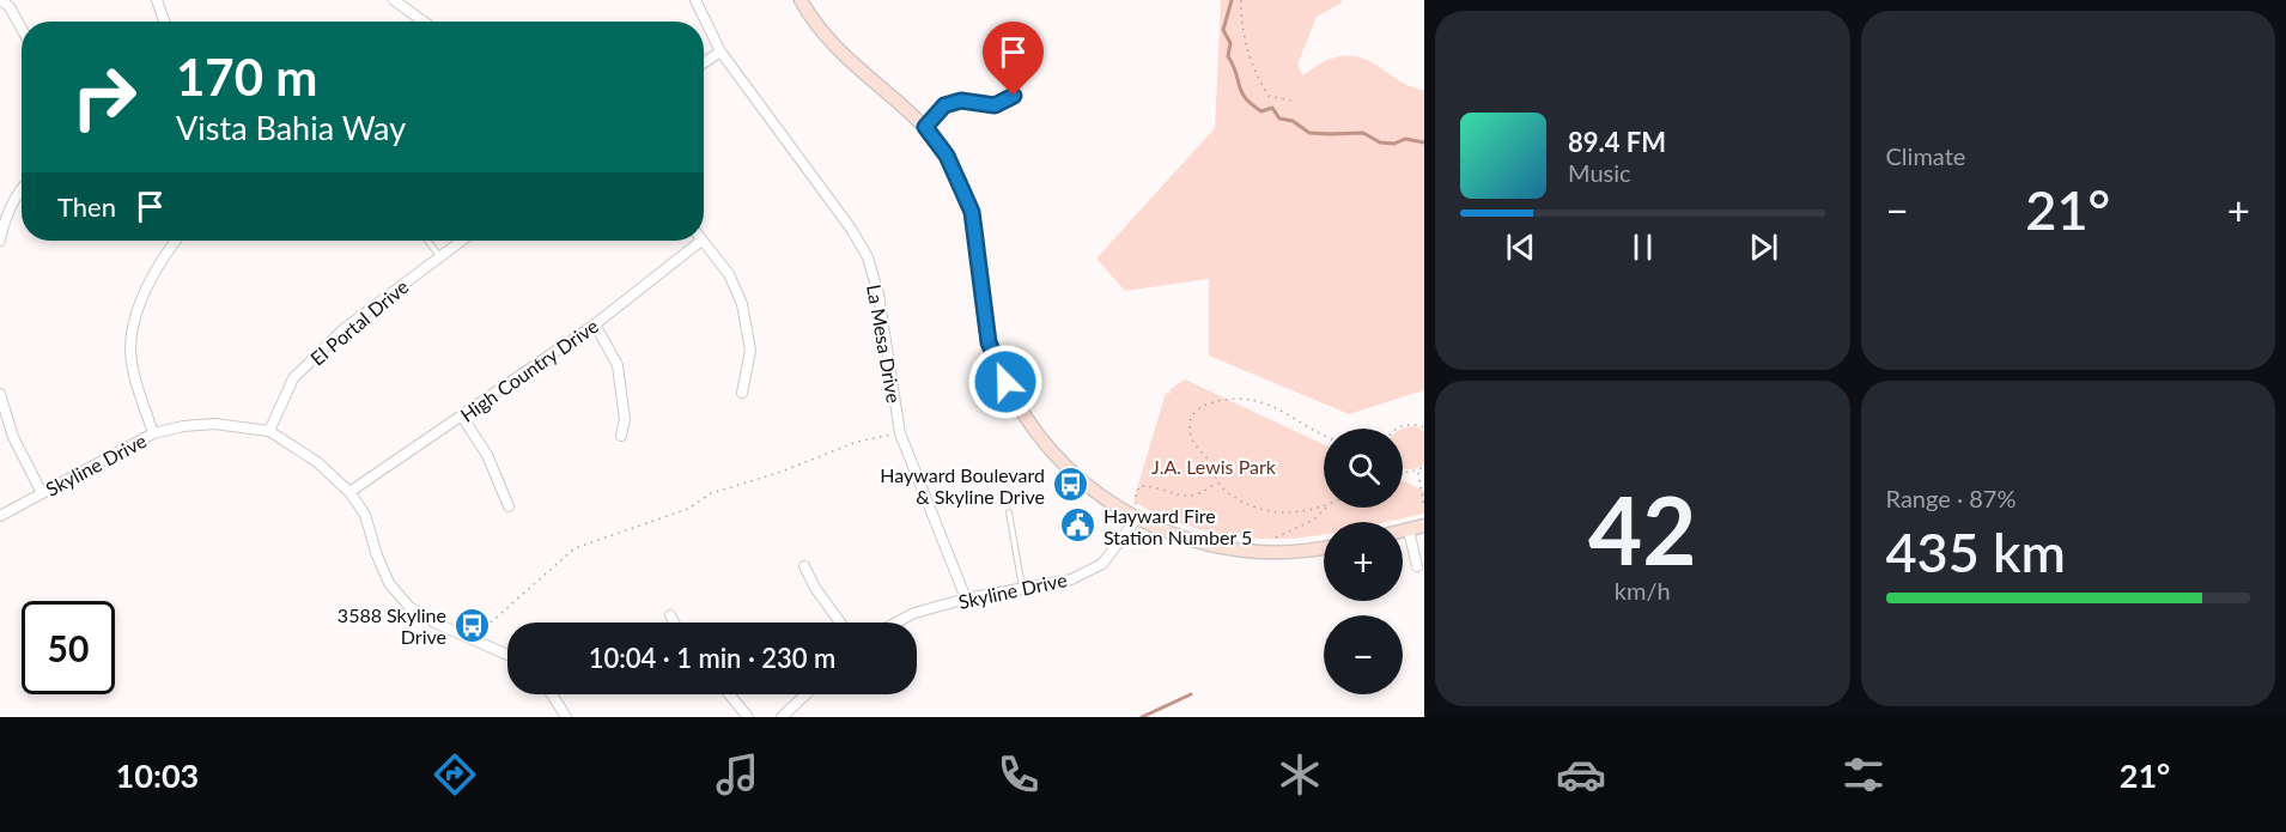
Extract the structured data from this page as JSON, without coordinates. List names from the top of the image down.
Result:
{
  "streets": {
    "street": [
      "El Portal Drive",
      "La Mesa Drive",
      "High Country Drive",
      "Skyline Drive"
    ]
  },
  "crossings": [
    ["El Portal Drive", "Skyline Drive"],
    ["La Mesa Drive", "Skyline Drive"],
    ["High Country Drive", "Skyline Drive"]
  ],
  "parks": ["J.A. Lewis Park"],
  "places": {
    "bus stop": ["Hayward Boulevard & Skyline Drive", "3588 Skyline Drive"],
    "public building": ["Hayward Fire Station Number 5"]
  },
  "page": {
    "tile": [
      "Climate",
      ["42", "km/h"],
      ["Range · 87%", "435 km"]
    ],
    "turn": ["170 m", "Vista Bahia Way"],
    "song": ["89.4 FM", "Music"],
    "then": "Then",
    "heat": ["−", "21°", "+"],
    "map_buttons": ["+", "−"],
    "limit": "50",
    "trip": "10:04 · 1 min · 230 m",
    "tabs": ["10:03", "21°"]
  }
}
